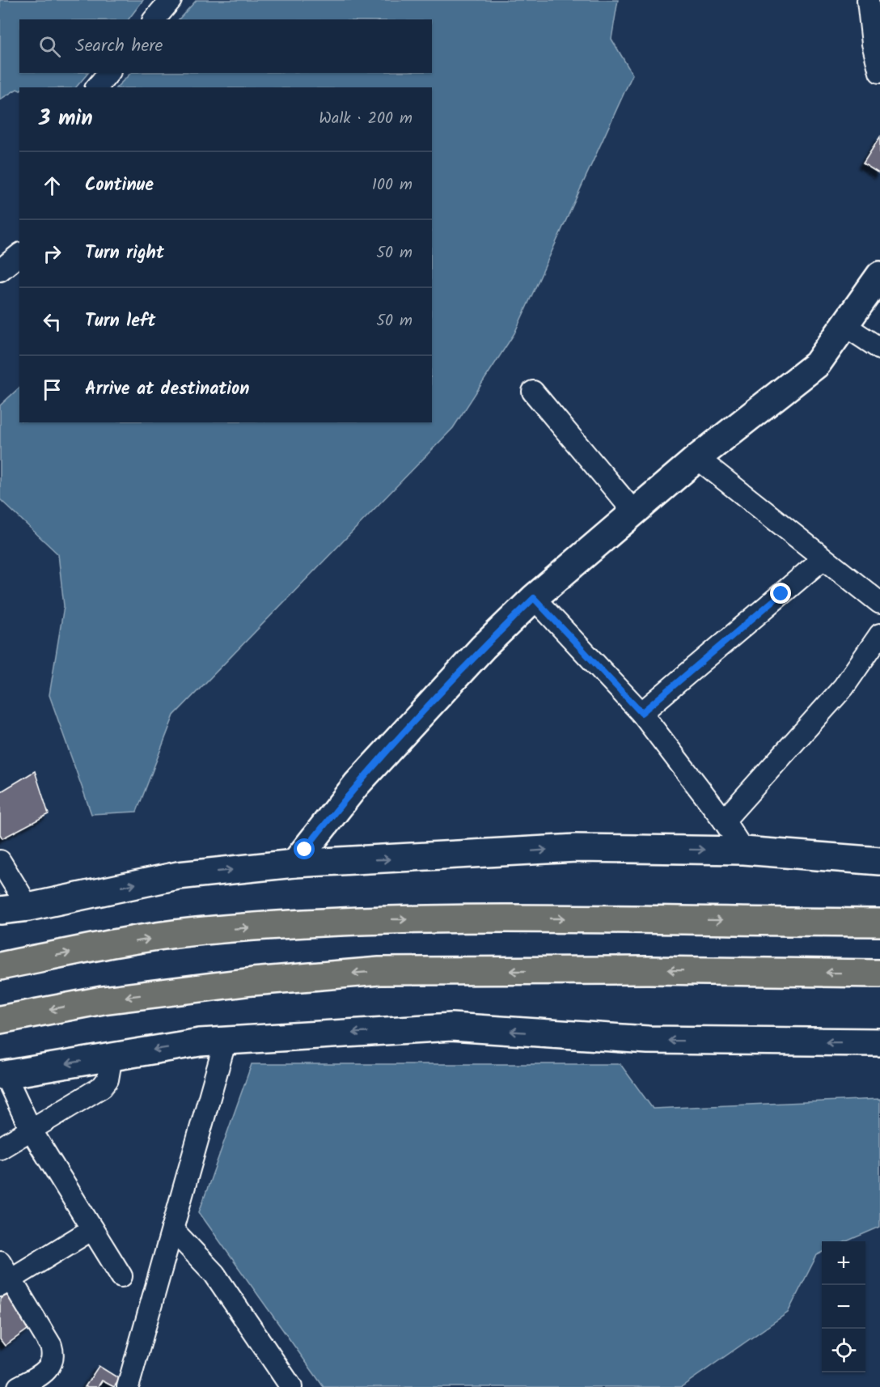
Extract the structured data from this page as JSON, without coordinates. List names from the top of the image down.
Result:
{
  "page": {
    "search": "Search here",
    "heading": ["3 min", "Walk · 200 m"],
    "list": [
      ["Continue", "100 m"],
      ["Turn right", "50 m"],
      ["Turn left", "50 m"],
      "Arrive at destination"
    ],
    "map_buttons": ["+", "−"]
  }
}
